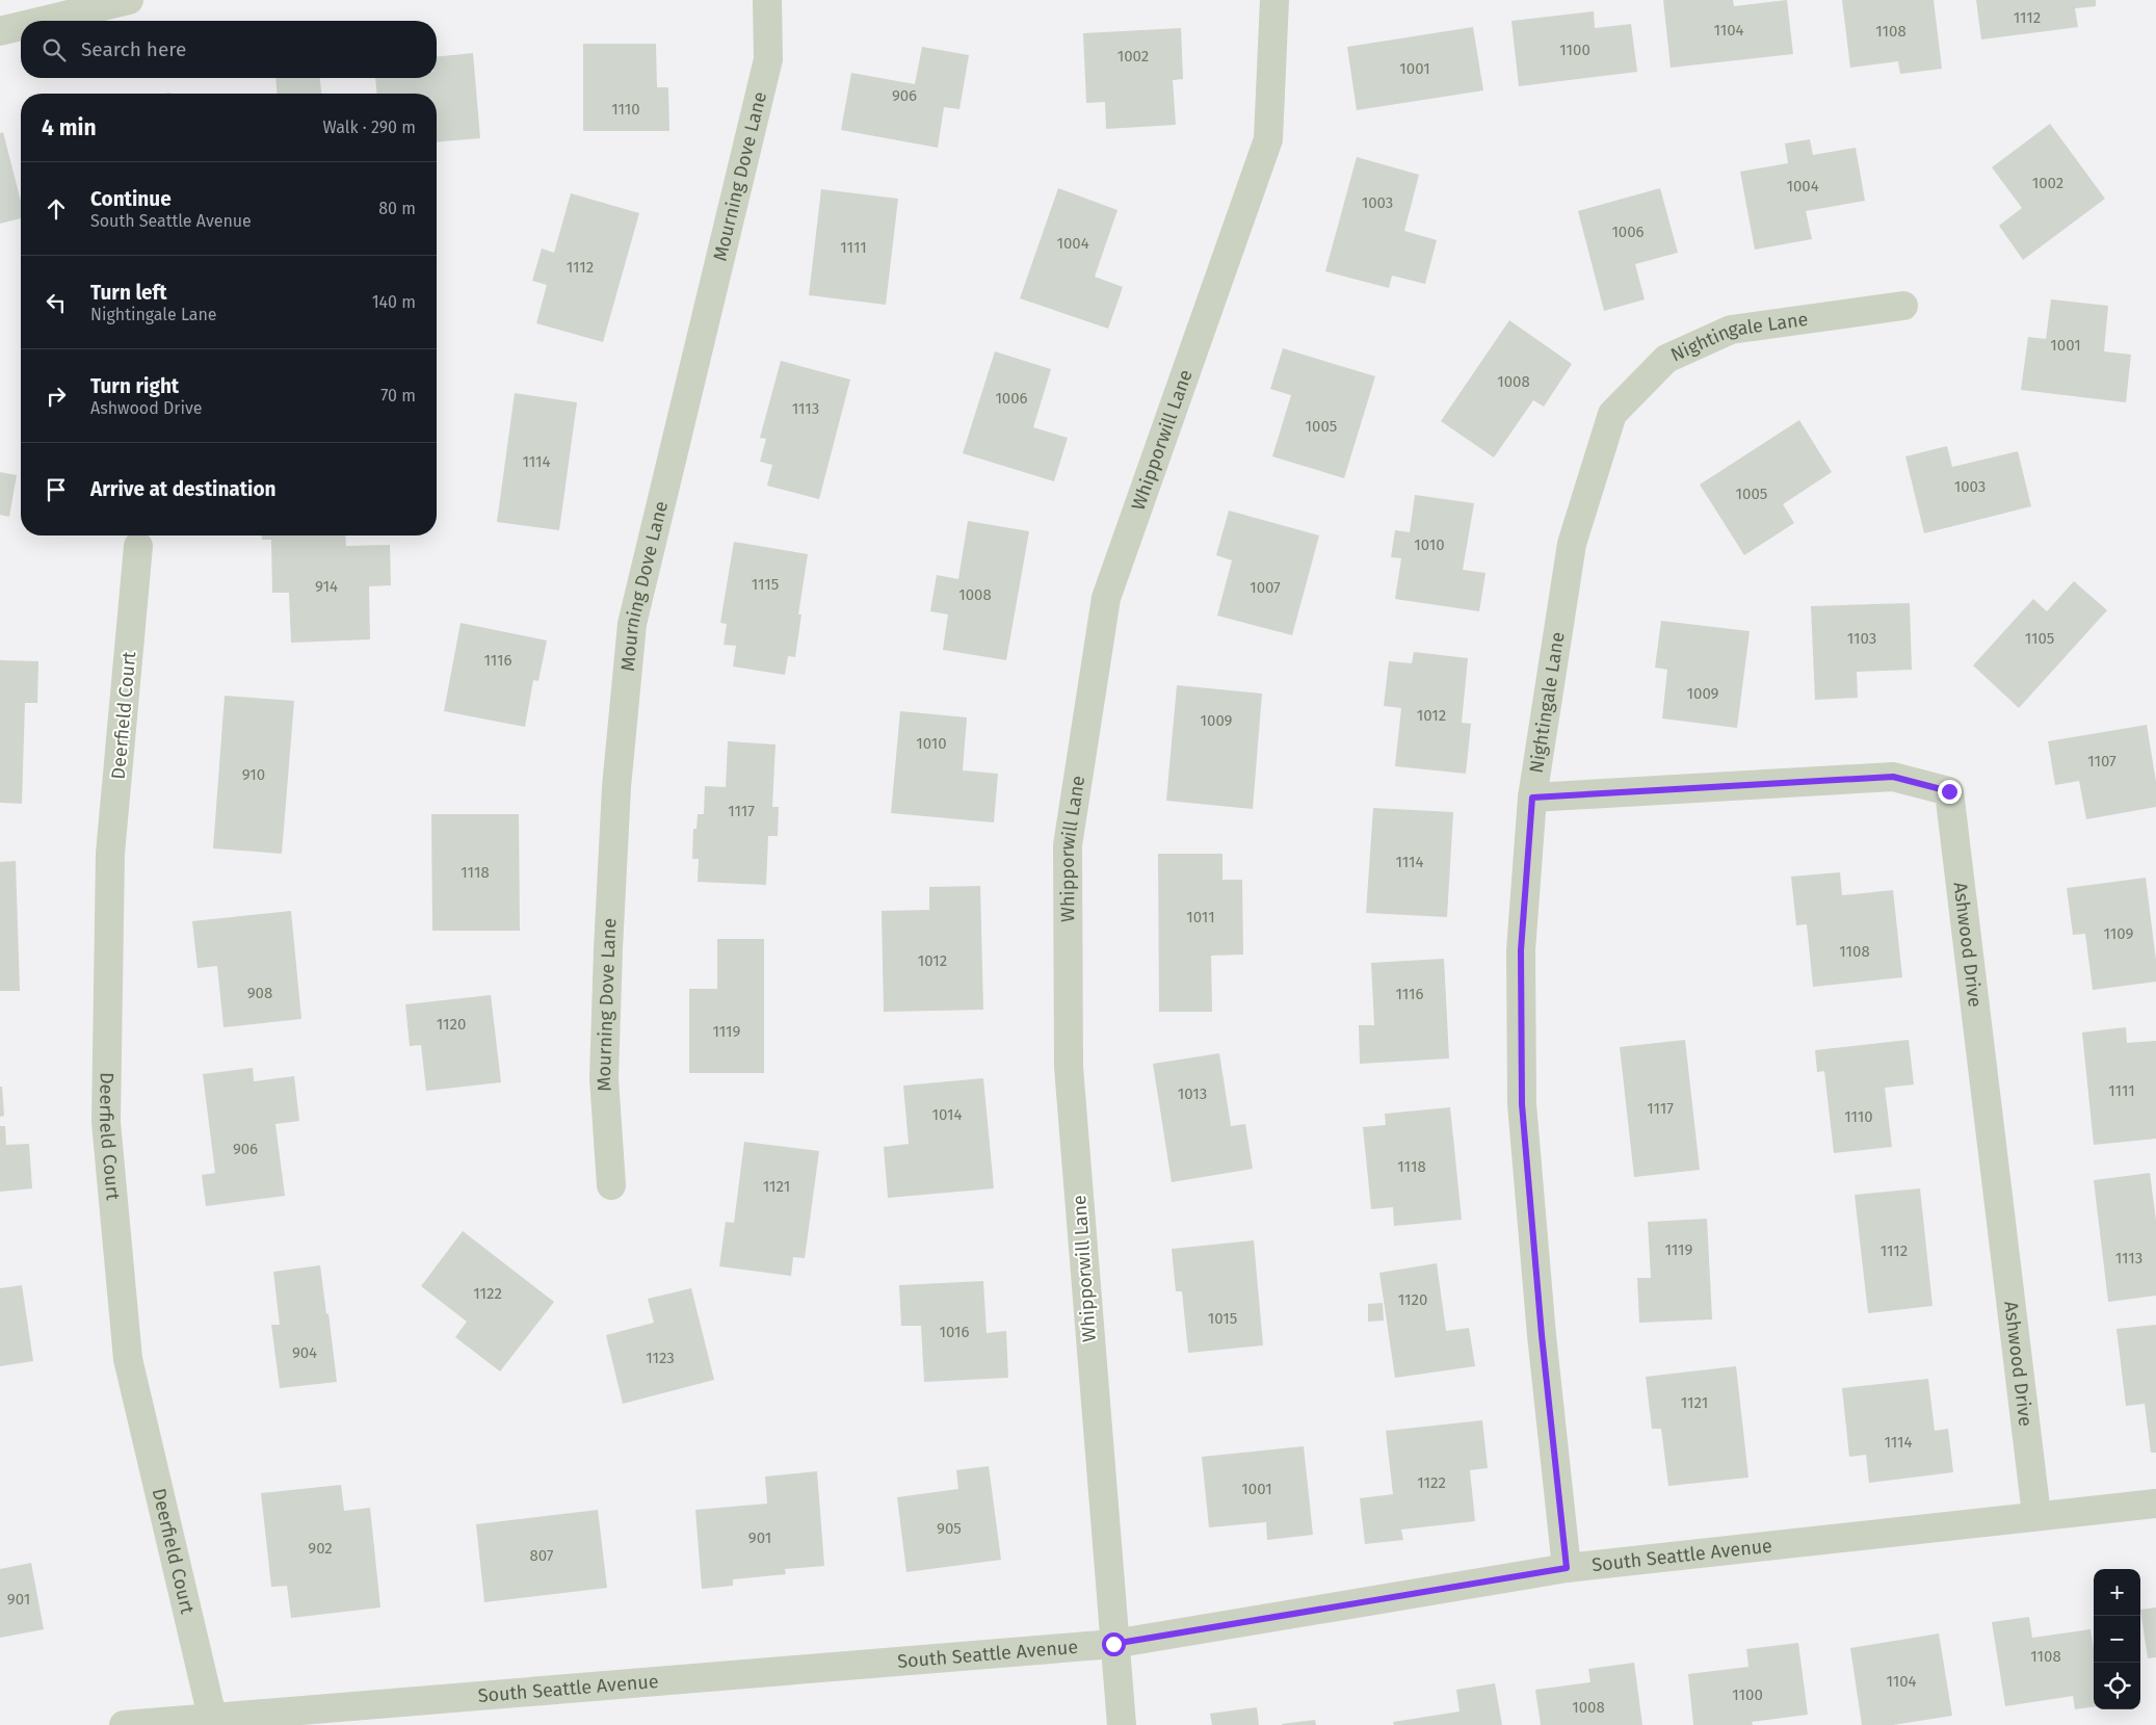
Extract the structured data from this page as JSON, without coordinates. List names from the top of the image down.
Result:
{
  "streets": {
    "street": [
      "Mourning Dove Lane",
      "Nightingale Lane",
      "Whipporwill Lane",
      "Deerfield Court",
      "Ashwood Drive",
      "South Seattle Avenue"
    ]
  },
  "crossings": [
    ["Nightingale Lane", "Ashwood Drive"],
    ["Nightingale Lane", "South Seattle Avenue"],
    ["Whipporwill Lane", "South Seattle Avenue"],
    ["Deerfield Court", "South Seattle Avenue"],
    ["Ashwood Drive", "South Seattle Avenue"]
  ],
  "house_numbers": [
    "1112",
    "1104",
    "1108",
    "1100",
    "1002",
    "1001",
    "906",
    "1110",
    "1002",
    "1004",
    "1003",
    "1006",
    "1004",
    "1111",
    "1112",
    "1001",
    "1008",
    "1006",
    "1113",
    "1005",
    "1114",
    "1003",
    "1005",
    "1010",
    "1115",
    "914",
    "1007",
    "1008",
    "1103",
    "1105",
    "1116",
    "1009",
    "1012",
    "1009",
    "1010",
    "1107",
    "910",
    "1117",
    "1114",
    "1118",
    "1011",
    "1109",
    "1108",
    "1012",
    "908",
    "1116",
    "1120",
    "1119",
    "1111",
    "1013",
    "1117",
    "1014",
    "1110",
    "906",
    "1118",
    "1121",
    "1119",
    "1112",
    "1113",
    "1122",
    "1120",
    "1015",
    "1016",
    "904",
    "1123",
    "1121",
    "1114",
    "1122",
    "1001",
    "905",
    "901",
    "902",
    "807",
    "901",
    "1108",
    "1104",
    "1100",
    "1008"
  ],
  "page": {
    "search": "Search here",
    "heading": ["4 min", "Walk · 290 m"],
    "list": [
      ["Continue", "South Seattle Avenue", "80 m"],
      ["Turn left", "Nightingale Lane", "140 m"],
      ["Turn right", "Ashwood Drive", "70 m"],
      "Arrive at destination"
    ],
    "map_buttons": ["+", "−"]
  }
}
